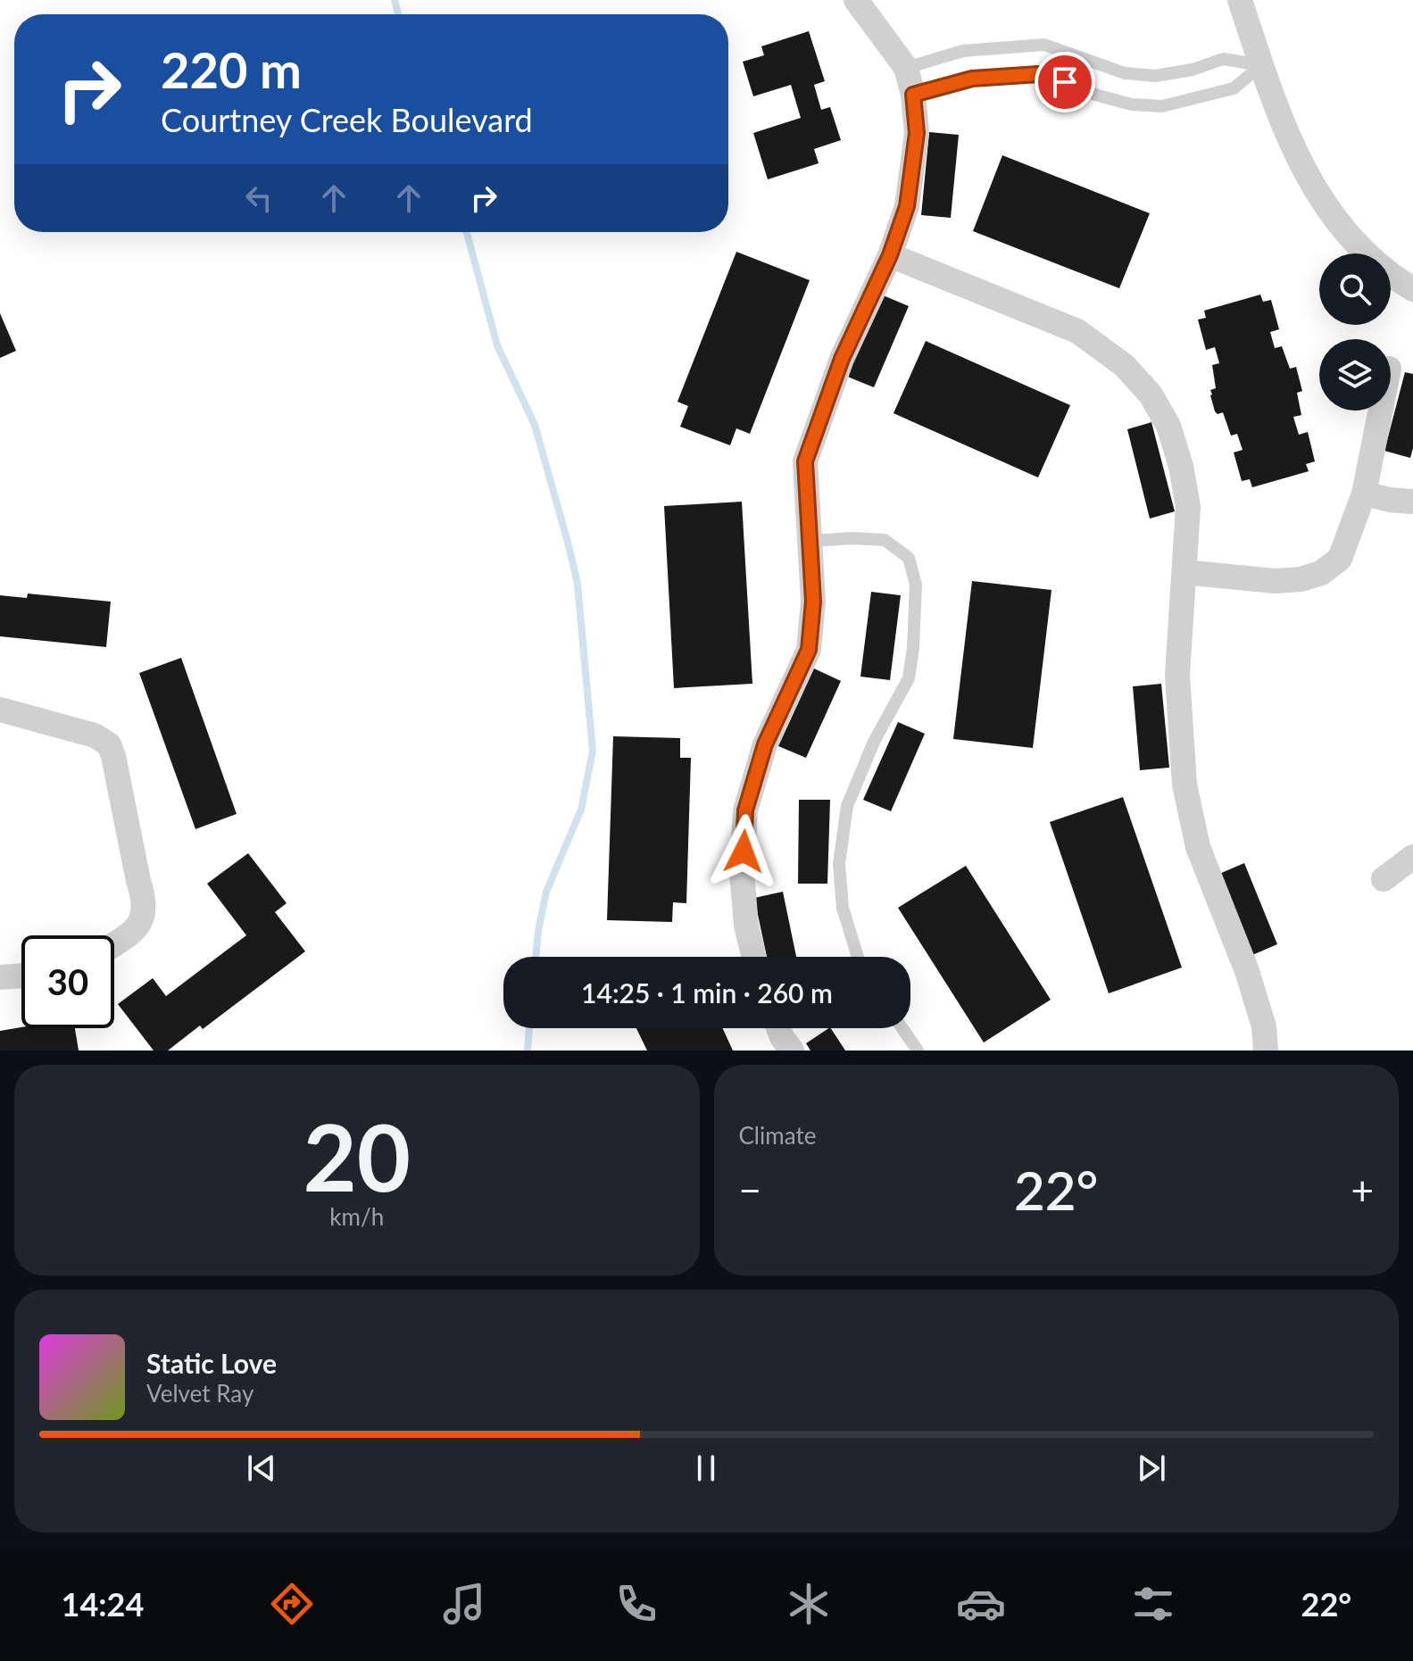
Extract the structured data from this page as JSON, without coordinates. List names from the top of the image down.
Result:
{
  "page": {
    "turn": ["220 m", "Courtney Creek Boulevard"],
    "limit": "30",
    "trip": "14:25 · 1 min · 260 m",
    "tile": [
      ["20", "km/h"],
      "Climate"
    ],
    "heat": ["−", "22°", "+"],
    "song": ["Static Love", "Velvet Ray"],
    "tabs": ["14:24", "22°"]
  }
}
